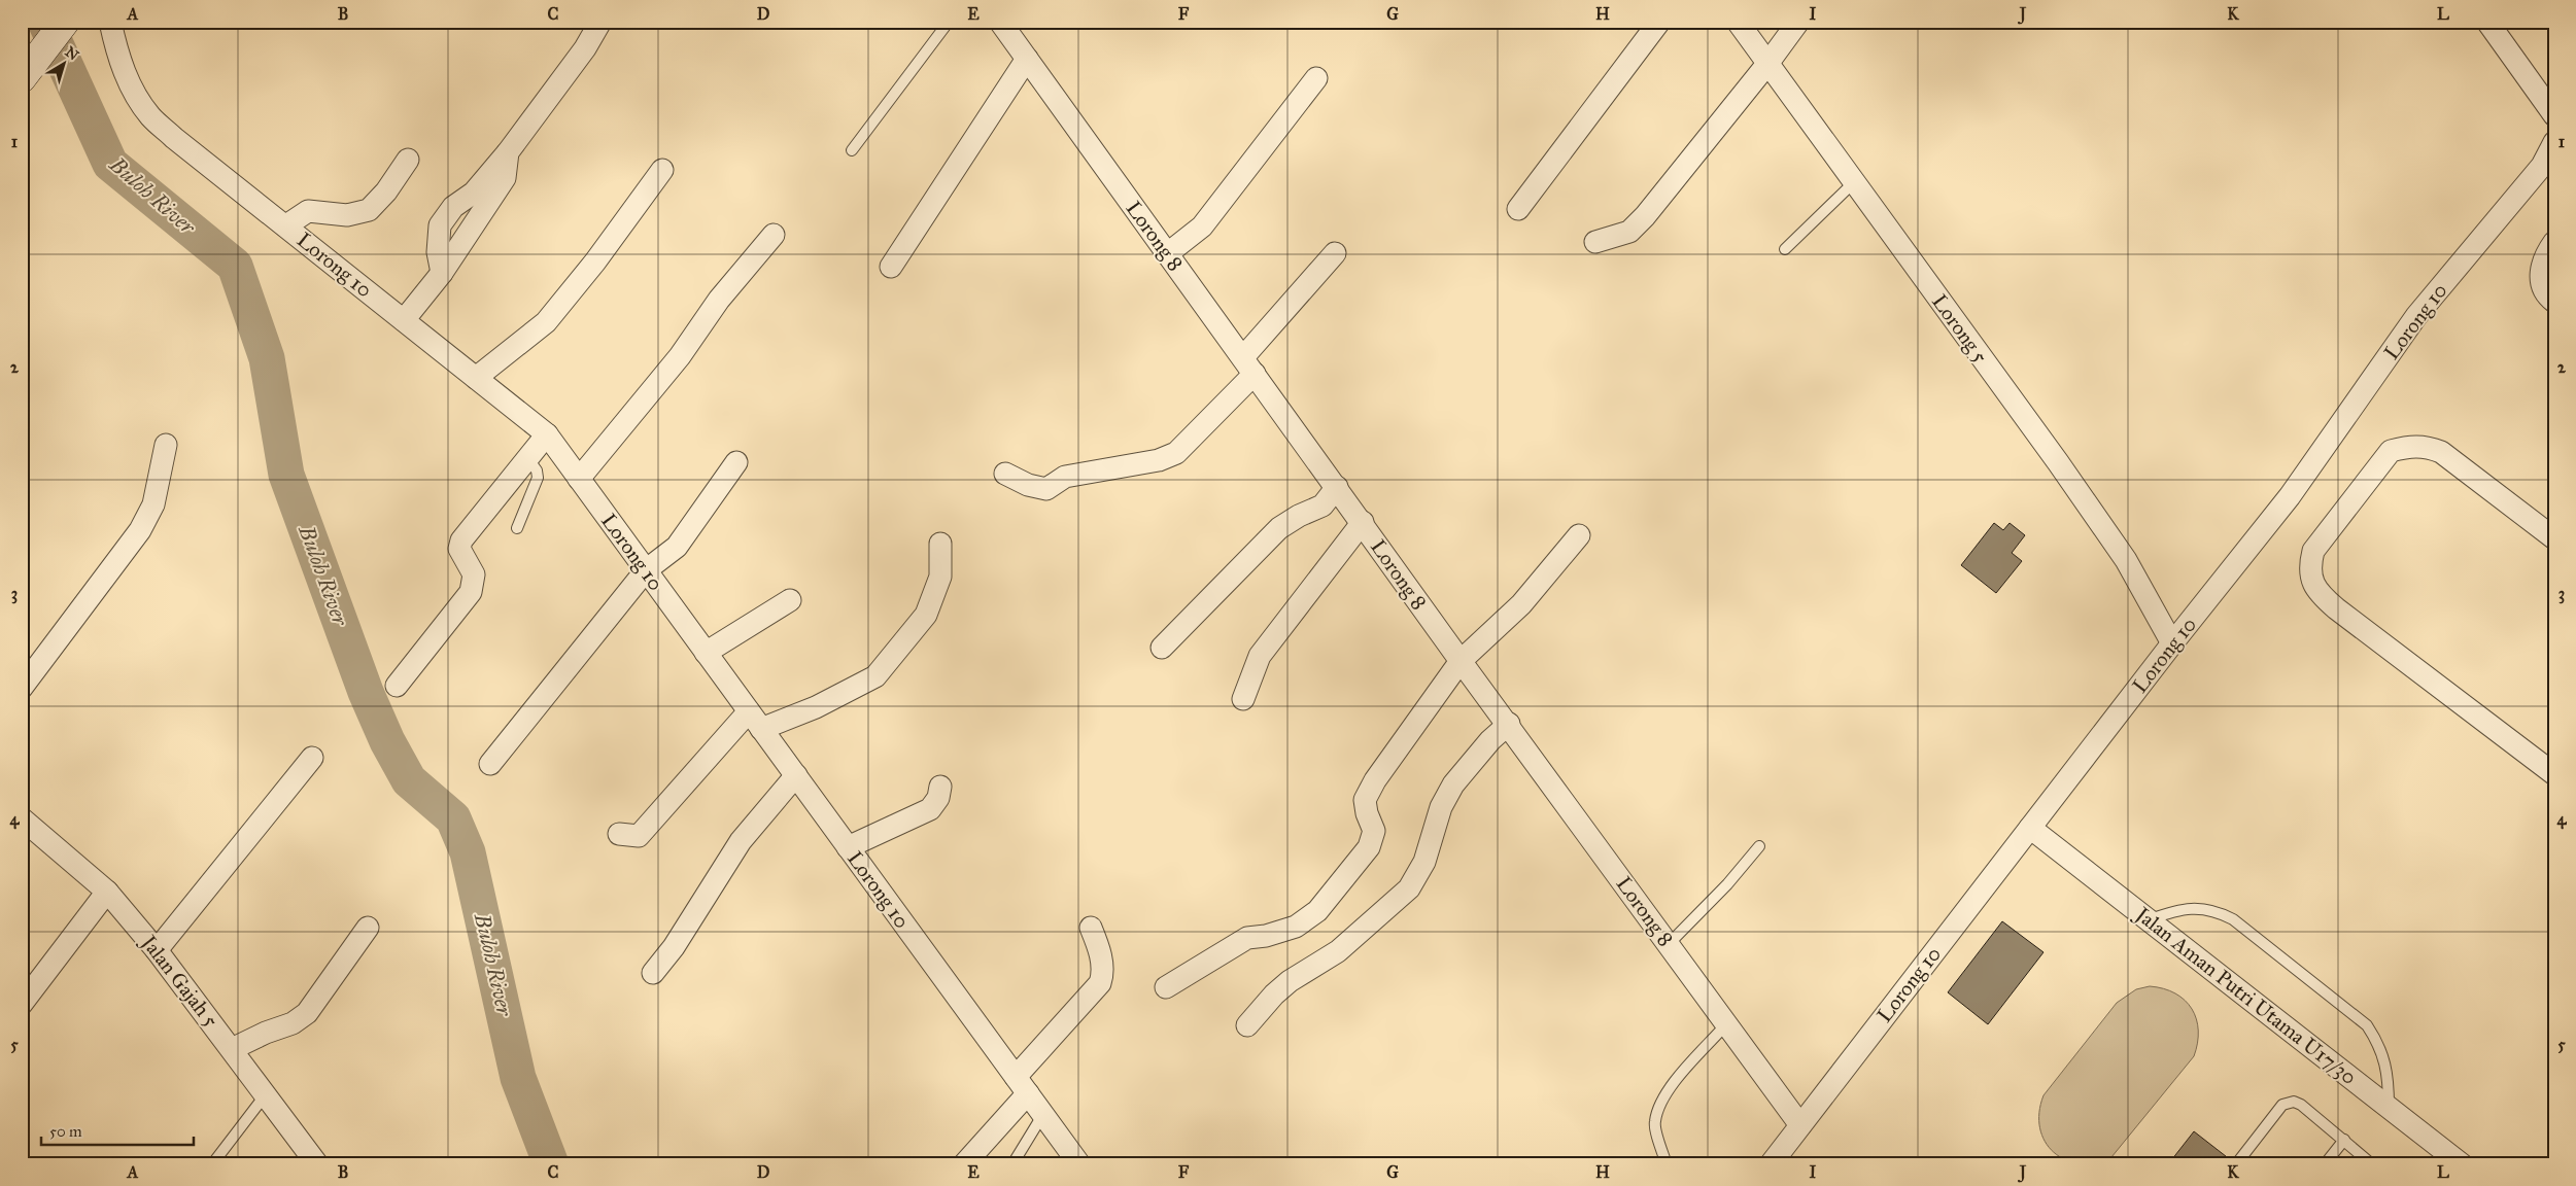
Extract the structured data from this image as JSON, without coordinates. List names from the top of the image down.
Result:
{
  "streets": {
    "street": [
      "Lorong 8",
      "Lorong 10",
      "Lorong 5",
      "Jalan Gajah 5",
      "Jalan Aman Putri Utama U17/30"
    ]
  },
  "crossings": [
    ["Lorong 8", "Lorong 10"],
    ["Lorong 10", "Lorong 5"],
    ["Lorong 10", "Jalan Aman Putri Utama U17/30"]
  ],
  "water": ["Buloh River"],
  "scale_bar": "50 m",
  "north": "top right",
  "grid": {
    "columns": [
      "A",
      "B",
      "C",
      "D",
      "E",
      "F",
      "G",
      "H",
      "I",
      "J",
      "K",
      "L"
    ],
    "rows": [
      "1",
      "2",
      "3",
      "4",
      "5"
    ]
  }
}
